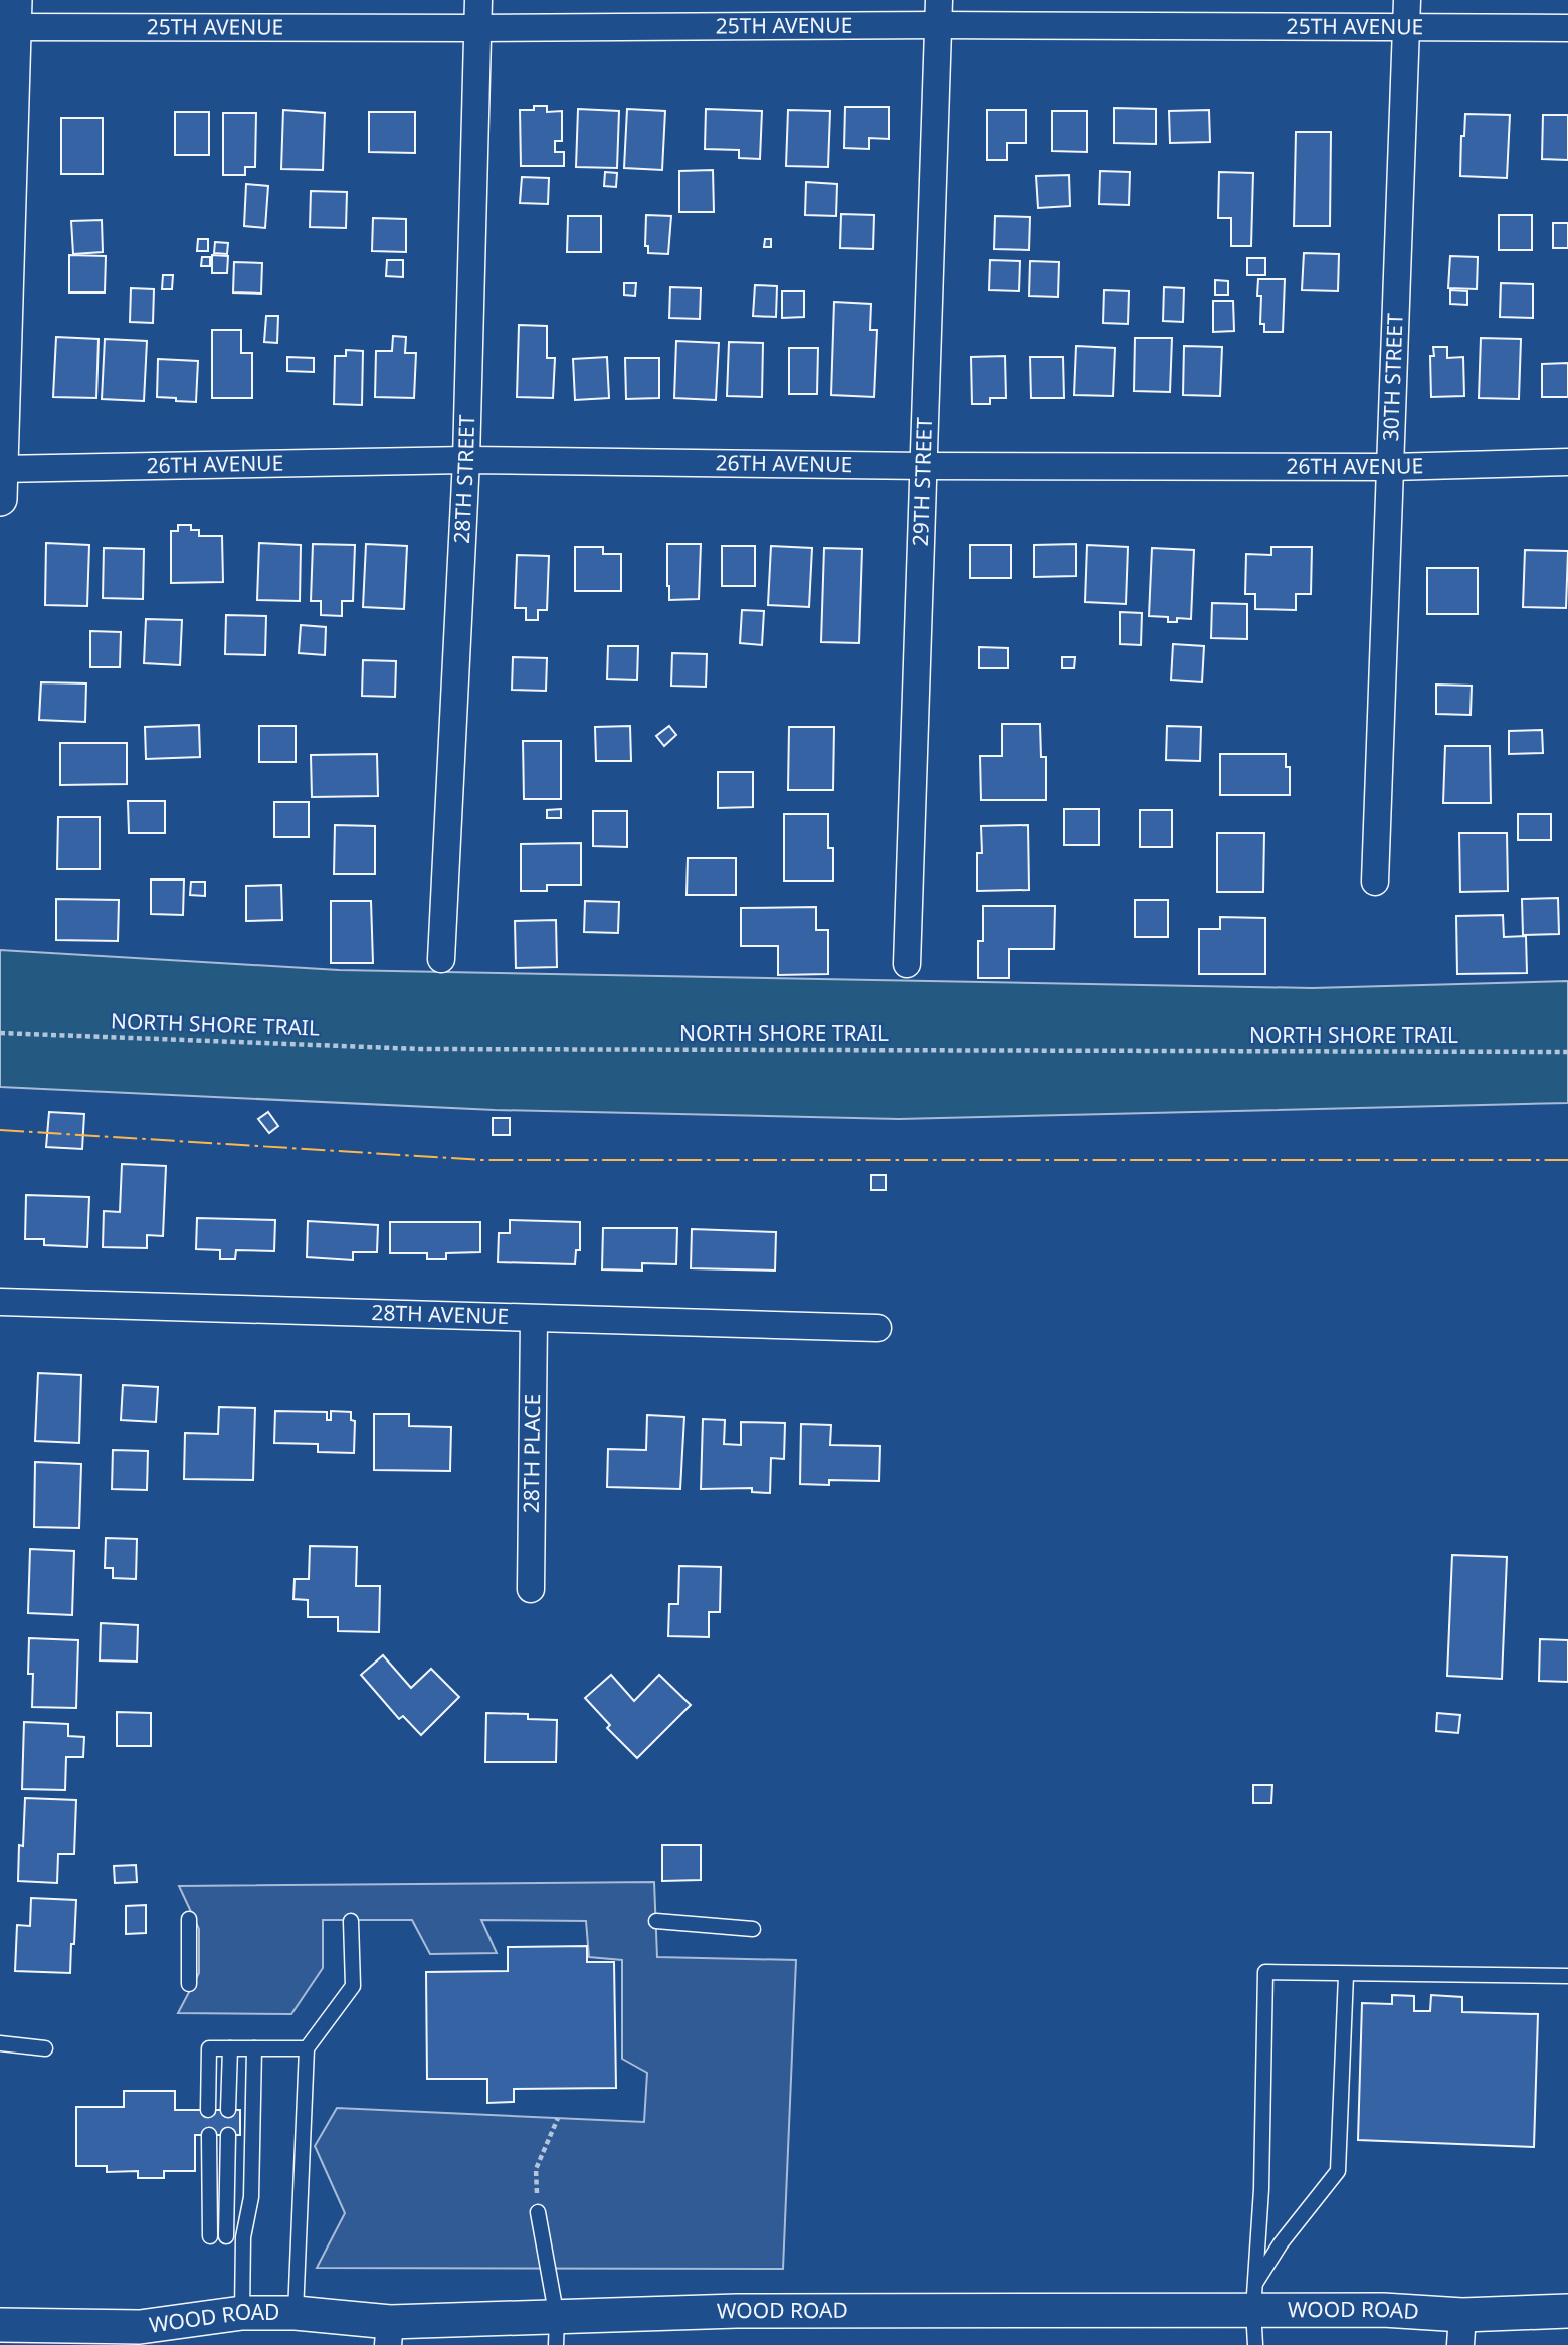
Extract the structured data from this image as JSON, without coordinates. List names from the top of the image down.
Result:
{
  "streets": {
    "street": [
      "25TH AVENUE",
      "30TH STREET",
      "26TH AVENUE",
      "28TH STREET",
      "29TH STREET",
      "28TH AVENUE",
      "28TH PLACE",
      "WOOD ROAD"
    ],
    "path": ["NORTH SHORE TRAIL"]
  },
  "crossings": [
    ["25TH AVENUE", "30TH STREET"],
    ["25TH AVENUE", "28TH STREET"],
    ["25TH AVENUE", "29TH STREET"],
    ["30TH STREET", "26TH AVENUE"],
    ["26TH AVENUE", "28TH STREET"],
    ["26TH AVENUE", "29TH STREET"],
    ["28TH AVENUE", "28TH PLACE"]
  ]
}
